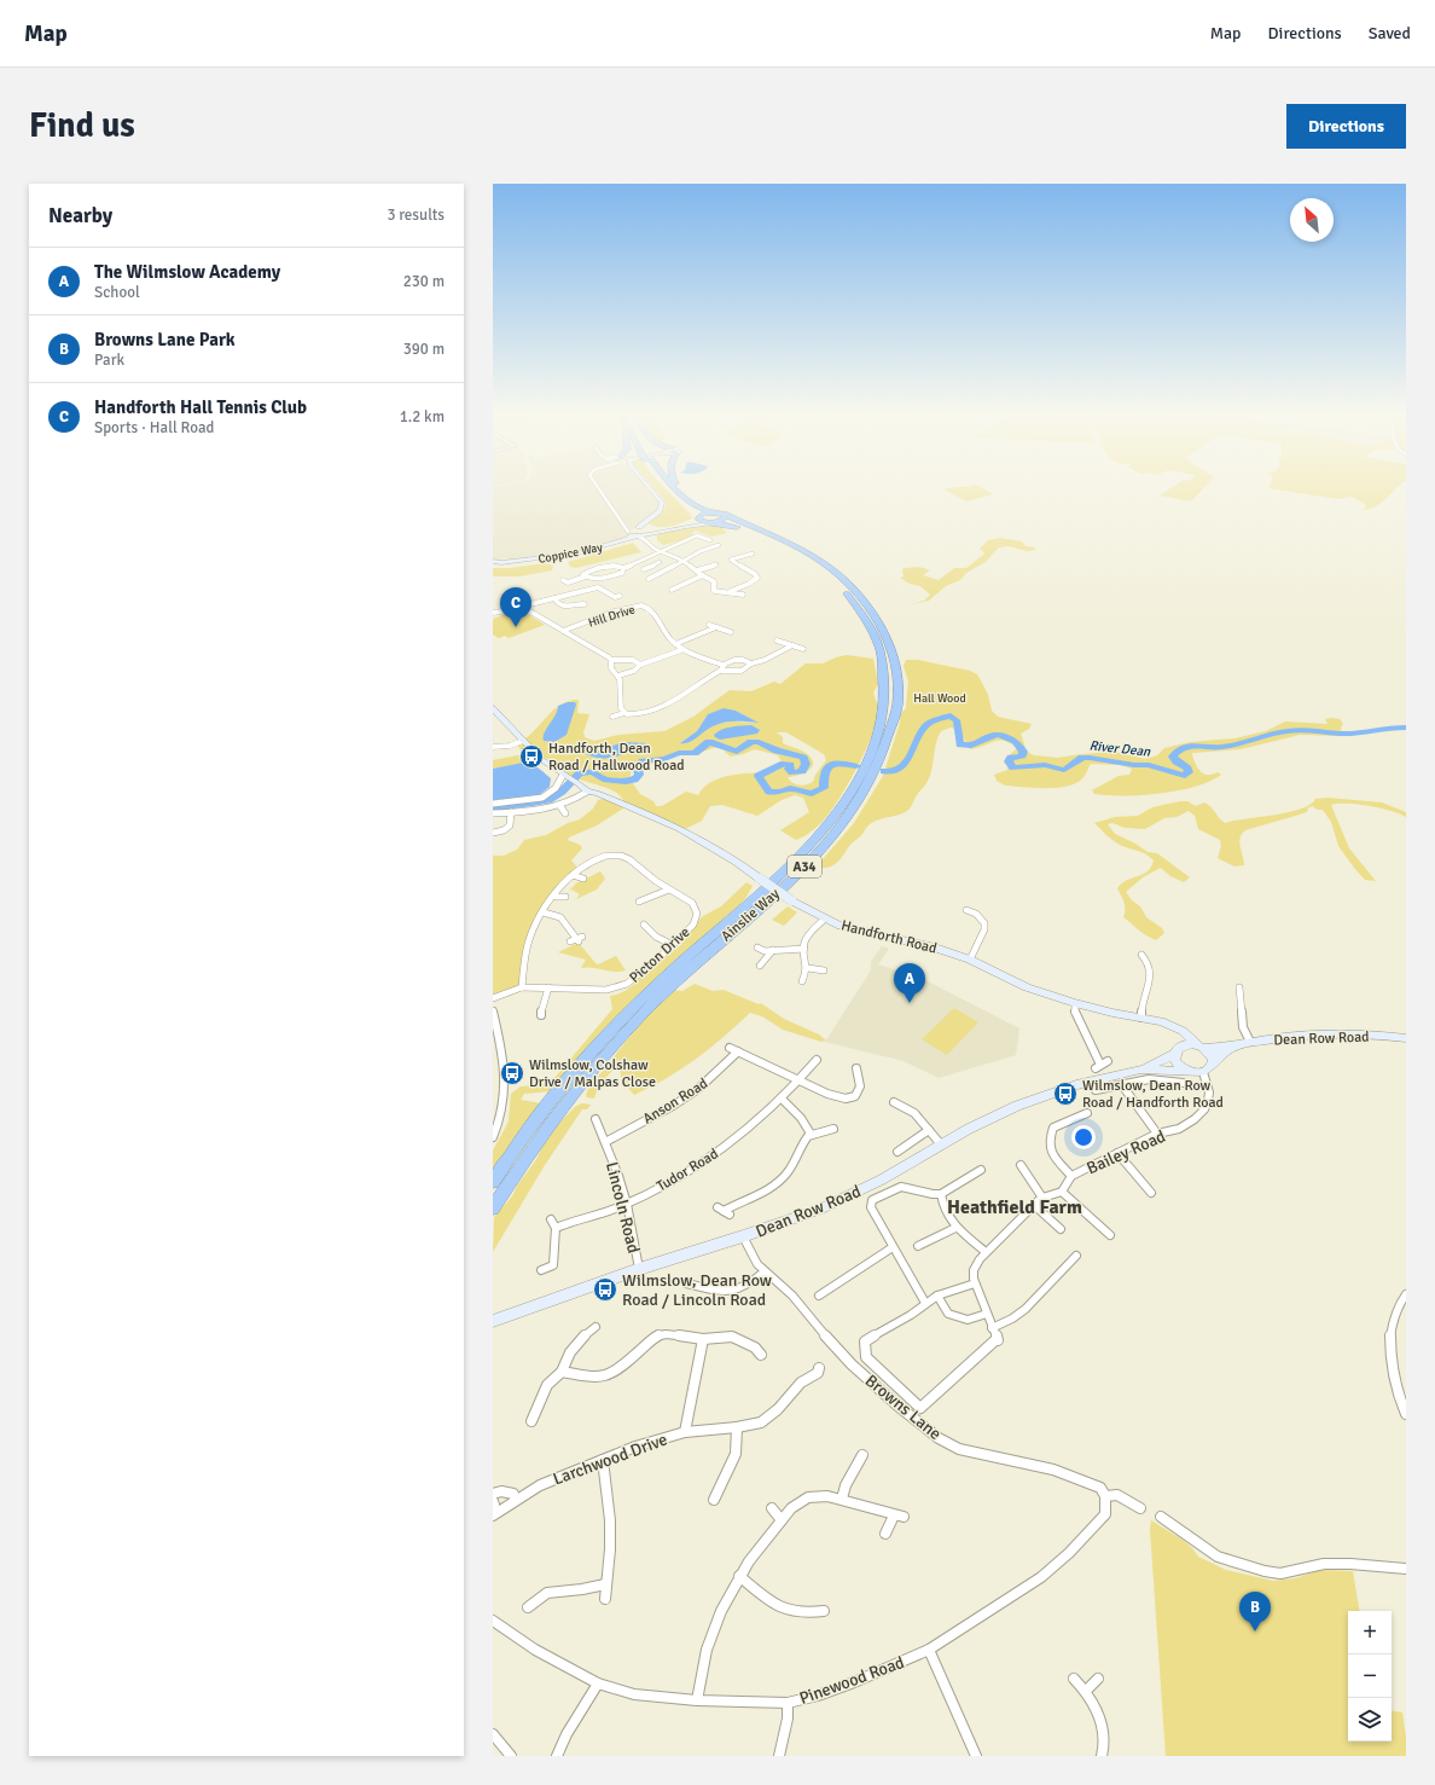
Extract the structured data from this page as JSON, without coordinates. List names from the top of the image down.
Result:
{
  "streets": {
    "highway": ["A34", "Ainslie Way"],
    "street": [
      "Coppice Way",
      "Hill Drive",
      "Handforth Road",
      "Picton Drive",
      "Dean Row Road",
      "Anson Road",
      "Bailey Road",
      "Tudor Road",
      "Lincoln Road",
      "Browns Lane",
      "Larchwood Drive",
      "Pinewood Road"
    ]
  },
  "crossings": [
    ["A34", "Ainslie Way"],
    ["Handforth Road", "Dean Row Road"],
    ["Handforth Road", "Bailey Road"],
    ["Dean Row Road", "Bailey Road"],
    ["Dean Row Road", "Lincoln Road"],
    ["Dean Row Road", "Browns Lane"],
    ["Anson Road", "Tudor Road"],
    ["Anson Road", "Lincoln Road"],
    ["Tudor Road", "Lincoln Road"],
    ["Browns Lane", "Pinewood Road"]
  ],
  "districts": ["Heathfield Farm"],
  "water": ["River Dean"],
  "parks": ["Hall Wood"],
  "places": {
    "bus stop": [
      "Handforth, Dean Road / Hallwood Road",
      "Wilmslow, Colshaw Drive / Malpas Close",
      "Wilmslow, Dean Row Road / Handforth Road",
      "Wilmslow, Dean Row Road / Lincoln Road"
    ]
  },
  "north": "top left",
  "page": {
    "header": "Map",
    "nav": ["Map", "Directions", "Saved"],
    "buttons": "Directions",
    "title": "Find us",
    "heading": ["Nearby", "3 results"],
    "list": [
      {
        "mark": "A",
        "name": "The Wilmslow Academy",
        "note": "School",
        "value": "230 m"
      },
      {
        "mark": "B",
        "name": "Browns Lane Park",
        "note": "Park",
        "value": "390 m"
      },
      {
        "mark": "C",
        "name": "Handforth Hall Tennis Club",
        "note": "Sports · Hall Road",
        "value": "1.2 km"
      }
    ],
    "pins": ["C", "A", "B"],
    "map_buttons": ["+", "−"]
  }
}
